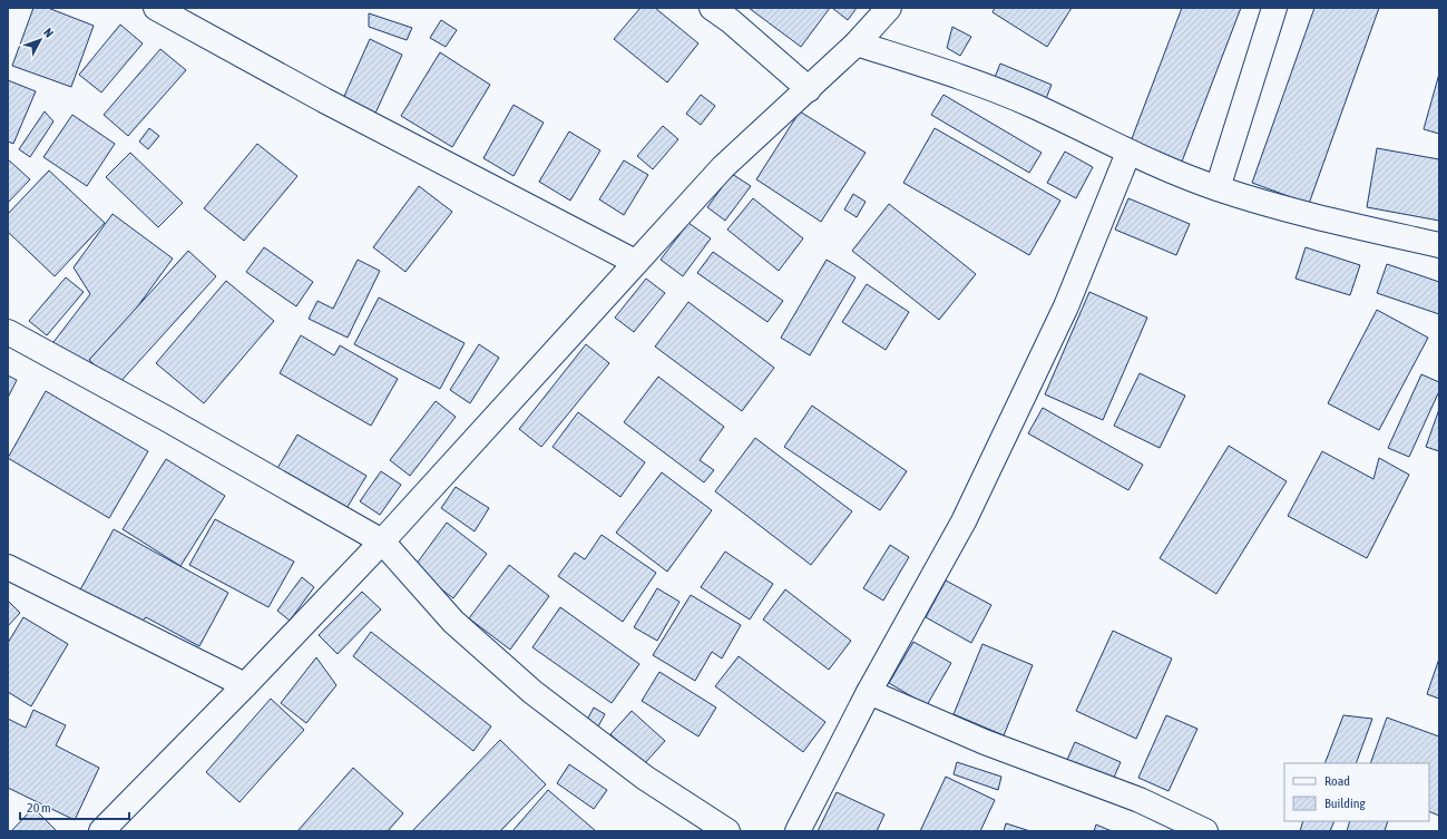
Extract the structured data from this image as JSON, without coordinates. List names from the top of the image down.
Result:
{
  "legend": ["Road", "Building"],
  "scale_bar": "20 m",
  "north": "top right"
}
